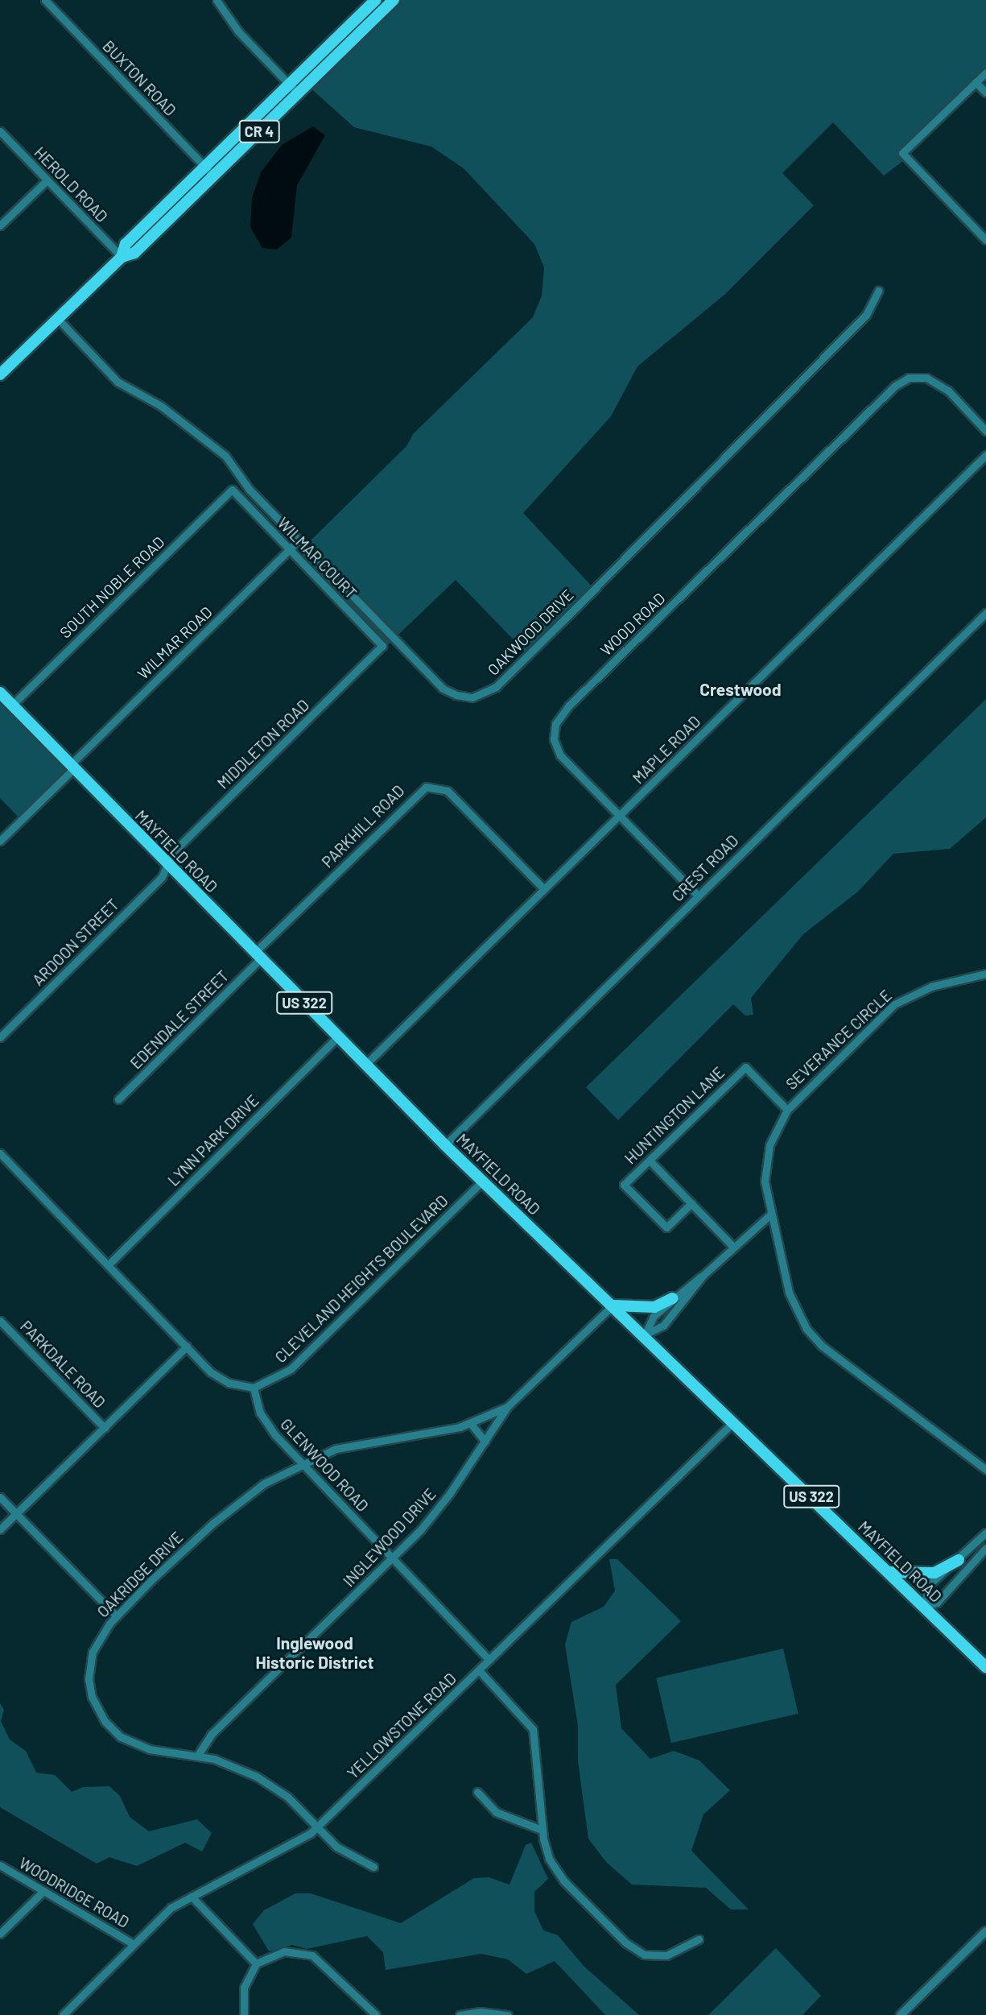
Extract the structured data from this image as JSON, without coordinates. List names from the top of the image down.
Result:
{
  "streets": {
    "main road": ["CR 4", "MAYFIELD ROAD", "US 322"],
    "street": [
      "BUXTON ROAD",
      "HEROLD ROAD",
      "WILMAR COURT",
      "SOUTH NOBLE ROAD",
      "WOOD ROAD",
      "OAKWOOD DRIVE",
      "WILMAR ROAD",
      "MIDDLETON ROAD",
      "MAPLE ROAD",
      "PARKHILL ROAD",
      "CREST ROAD",
      "ARDOON STREET",
      "EDENDALE STREET",
      "SEVERANCE CIRCLE",
      "HUNTINGTON LANE",
      "LYNN PARK DRIVE",
      "CLEVELAND HEIGHTS BOULEVARD",
      "PARKDALE ROAD",
      "GLENWOOD ROAD",
      "INGLEWOOD DRIVE",
      "OAKRIDGE DRIVE",
      "YELLOWSTONE ROAD",
      "WOODRIDGE ROAD"
    ]
  },
  "crossings": [
    ["BUXTON ROAD", "CR 4"],
    ["CR 4", "HEROLD ROAD"],
    ["CR 4", "OAKWOOD DRIVE"],
    ["WILMAR COURT", "SOUTH NOBLE ROAD"],
    ["WILMAR COURT", "WILMAR ROAD"],
    ["WILMAR COURT", "MIDDLETON ROAD"],
    ["SOUTH NOBLE ROAD", "MAYFIELD ROAD"],
    ["WOOD ROAD", "MAPLE ROAD"],
    ["WOOD ROAD", "CREST ROAD"],
    ["OAKWOOD DRIVE", "WILMAR ROAD"],
    ["WILMAR ROAD", "MAYFIELD ROAD"],
    ["MIDDLETON ROAD", "MAYFIELD ROAD"],
    ["MIDDLETON ROAD", "ARDOON STREET"],
    ["MAPLE ROAD", "PARKHILL ROAD"],
    ["MAPLE ROAD", "MAYFIELD ROAD"],
    ["PARKHILL ROAD", "MAYFIELD ROAD"],
    ["PARKHILL ROAD", "EDENDALE STREET"],
    ["MAYFIELD ROAD", "CREST ROAD"],
    ["MAYFIELD ROAD", "ARDOON STREET"],
    ["MAYFIELD ROAD", "EDENDALE STREET"],
    ["MAYFIELD ROAD", "LYNN PARK DRIVE"],
    ["MAYFIELD ROAD", "CLEVELAND HEIGHTS BOULEVARD"],
    ["MAYFIELD ROAD", "INGLEWOOD DRIVE"],
    ["MAYFIELD ROAD", "YELLOWSTONE ROAD"],
    ["SEVERANCE CIRCLE", "HUNTINGTON LANE"],
    ["CLEVELAND HEIGHTS BOULEVARD", "GLENWOOD ROAD"],
    ["GLENWOOD ROAD", "INGLEWOOD DRIVE"],
    ["GLENWOOD ROAD", "OAKRIDGE DRIVE"],
    ["GLENWOOD ROAD", "YELLOWSTONE ROAD"],
    ["INGLEWOOD DRIVE", "OAKRIDGE DRIVE"],
    ["OAKRIDGE DRIVE", "YELLOWSTONE ROAD"],
    ["YELLOWSTONE ROAD", "WOODRIDGE ROAD"]
  ],
  "districts": ["Crestwood", "Inglewood Historic District"]
}
